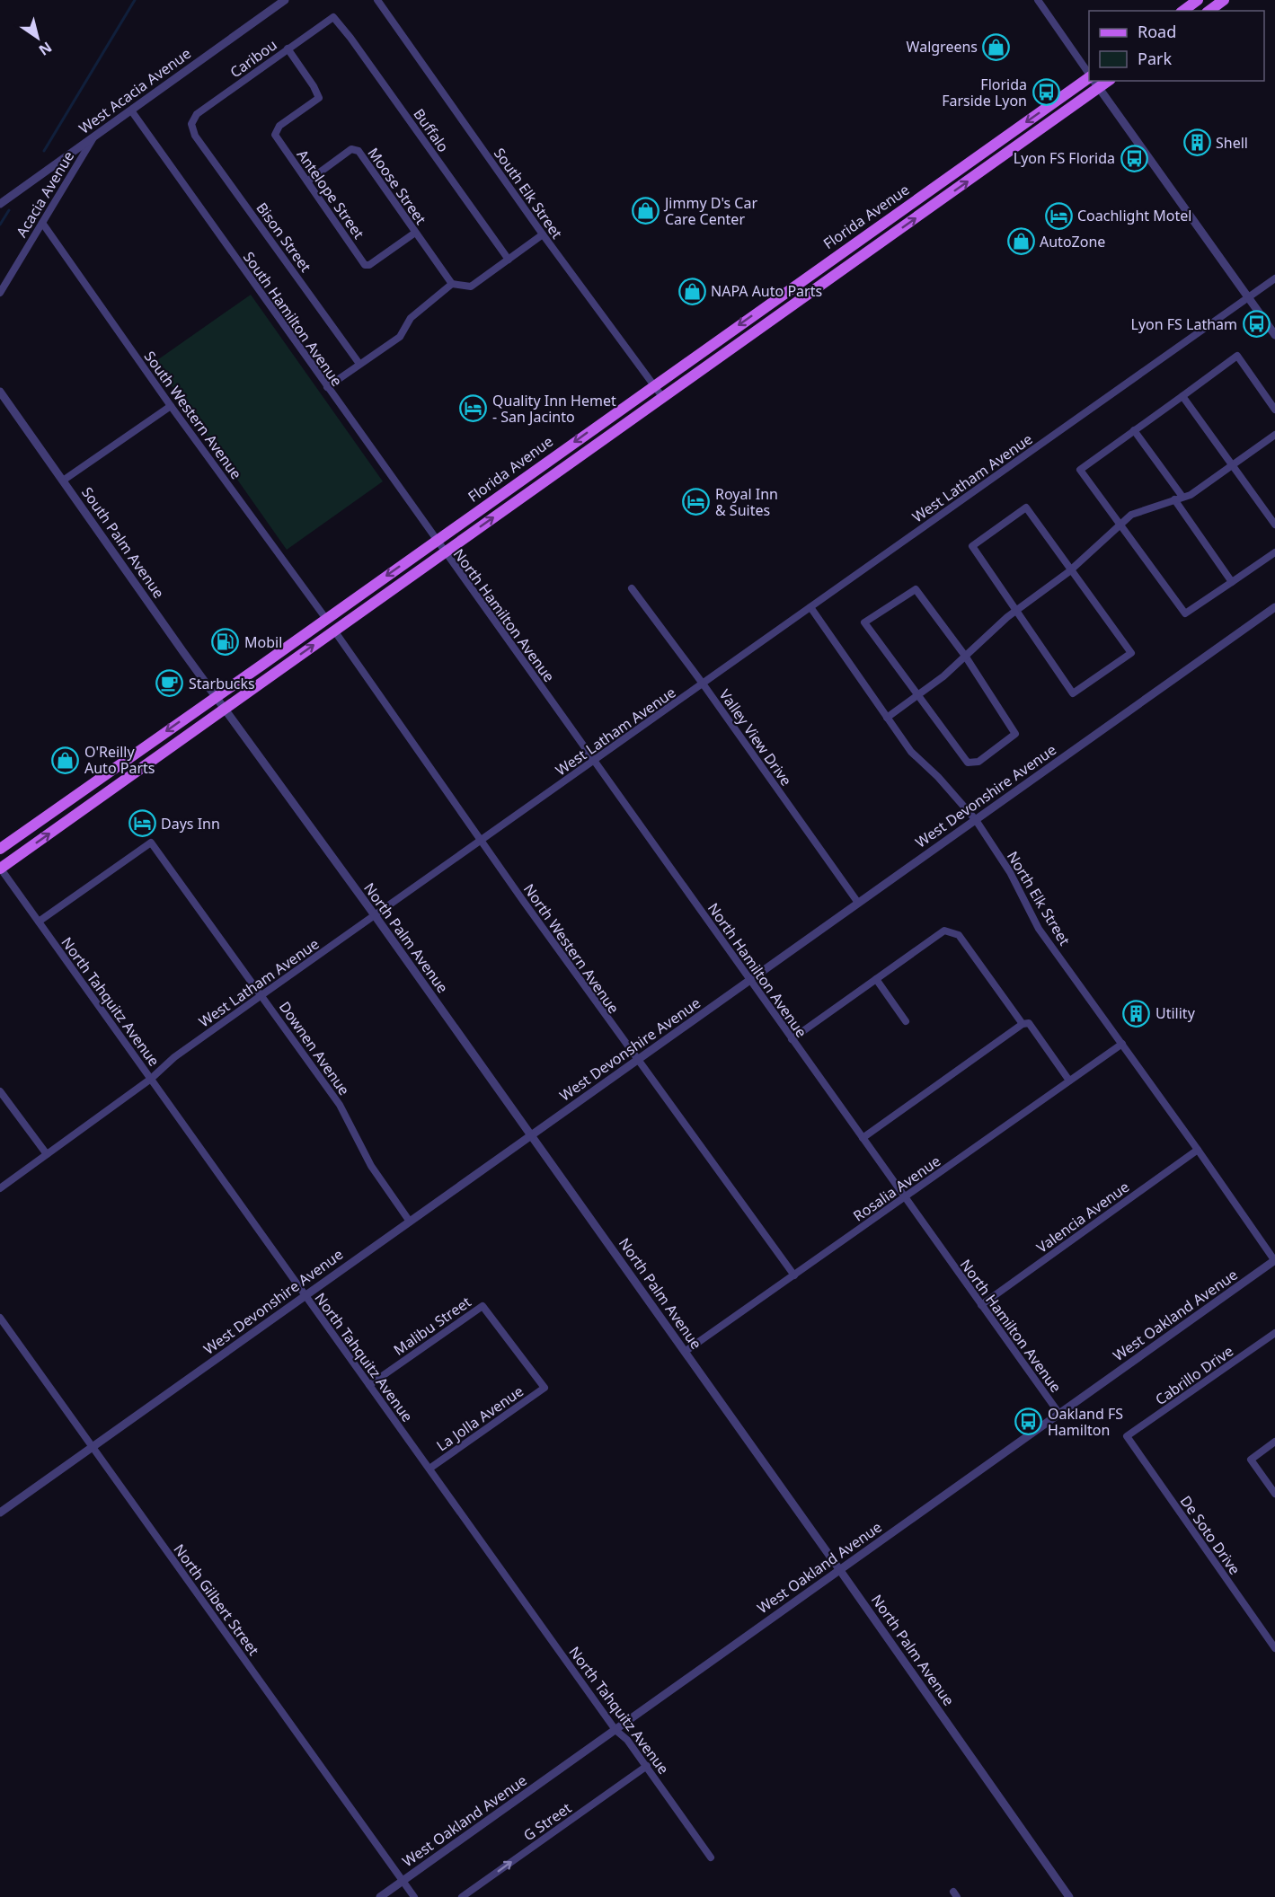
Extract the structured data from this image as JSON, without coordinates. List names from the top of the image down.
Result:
{
  "streets": {
    "main road": ["Florida Avenue"],
    "street": [
      "Caribou",
      "West Acacia Avenue",
      "Buffalo",
      "Moose Street",
      "South Elk Street",
      "Acacia Avenue",
      "Antelope Street",
      "Bison Street",
      "South Hamilton Avenue",
      "South Western Avenue",
      "West Latham Avenue",
      "South Palm Avenue",
      "North Hamilton Avenue",
      "Valley View Drive",
      "West Devonshire Avenue",
      "North Elk Street",
      "North Palm Avenue",
      "North Western Avenue",
      "North Tahquitz Avenue",
      "Downen Avenue",
      "Rosalia Avenue",
      "Valencia Avenue",
      "West Oakland Avenue",
      "Malibu Street",
      "Cabrillo Drive",
      "La Jolla Avenue",
      "De Soto Drive",
      "North Gilbert Street",
      "G Street"
    ]
  },
  "crossings": [
    ["Caribou", "Buffalo"],
    ["Caribou", "Antelope Street"],
    ["Caribou", "Bison Street"],
    ["West Acacia Avenue", "Acacia Avenue"],
    ["West Acacia Avenue", "South Hamilton Avenue"],
    ["Moose Street", "Antelope Street"],
    ["South Elk Street", "Florida Avenue"],
    ["Acacia Avenue", "South Western Avenue"],
    ["Florida Avenue", "South Hamilton Avenue"],
    ["Florida Avenue", "South Western Avenue"],
    ["Florida Avenue", "South Palm Avenue"],
    ["Florida Avenue", "North Hamilton Avenue"],
    ["Florida Avenue", "North Palm Avenue"],
    ["Florida Avenue", "North Western Avenue"],
    ["Florida Avenue", "North Tahquitz Avenue"],
    ["South Hamilton Avenue", "North Hamilton Avenue"],
    ["West Latham Avenue", "North Hamilton Avenue"],
    ["West Latham Avenue", "Valley View Drive"],
    ["West Latham Avenue", "North Elk Street"],
    ["West Latham Avenue", "North Palm Avenue"],
    ["West Latham Avenue", "North Western Avenue"],
    ["West Latham Avenue", "North Tahquitz Avenue"],
    ["West Latham Avenue", "Downen Avenue"],
    ["South Palm Avenue", "North Palm Avenue"],
    ["North Hamilton Avenue", "West Devonshire Avenue"],
    ["North Hamilton Avenue", "Rosalia Avenue"],
    ["North Hamilton Avenue", "Valencia Avenue"],
    ["North Hamilton Avenue", "West Oakland Avenue"],
    ["Valley View Drive", "West Devonshire Avenue"],
    ["West Devonshire Avenue", "North Elk Street"],
    ["West Devonshire Avenue", "North Palm Avenue"],
    ["West Devonshire Avenue", "North Western Avenue"],
    ["West Devonshire Avenue", "North Tahquitz Avenue"],
    ["West Devonshire Avenue", "Downen Avenue"],
    ["West Devonshire Avenue", "North Gilbert Street"],
    ["North Elk Street", "Rosalia Avenue"],
    ["North Elk Street", "Valencia Avenue"],
    ["North Elk Street", "West Oakland Avenue"],
    ["North Palm Avenue", "Rosalia Avenue"],
    ["North Palm Avenue", "West Oakland Avenue"],
    ["North Western Avenue", "Rosalia Avenue"],
    ["North Tahquitz Avenue", "Downen Avenue"],
    ["North Tahquitz Avenue", "West Oakland Avenue"],
    ["North Tahquitz Avenue", "Malibu Street"],
    ["North Tahquitz Avenue", "La Jolla Avenue"],
    ["North Tahquitz Avenue", "G Street"],
    ["West Oakland Avenue", "North Gilbert Street"],
    ["Malibu Street", "La Jolla Avenue"],
    ["Cabrillo Drive", "De Soto Drive"]
  ],
  "one_way": ["G Street"],
  "places": {
    "shop": [
      "Walgreens",
      "Jimmy D's Car Care Center",
      "AutoZone",
      "NAPA Auto Parts",
      "O'Reilly Auto Parts"
    ],
    "bus stop": [
      "Florida Farside Lyon",
      "Lyon FS Florida",
      "Lyon FS Latham",
      "Oakland FS Hamilton"
    ],
    "building": ["Shell", "Utility"],
    "hotel": [
      "Coachlight Motel",
      "Quality Inn Hemet - San Jacinto",
      "Royal Inn & Suites",
      "Days Inn"
    ],
    "fuel station": ["Mobil"],
    "cafe": ["Starbucks"]
  },
  "legend": ["Road", "Park"],
  "north": "bottom right"
}
